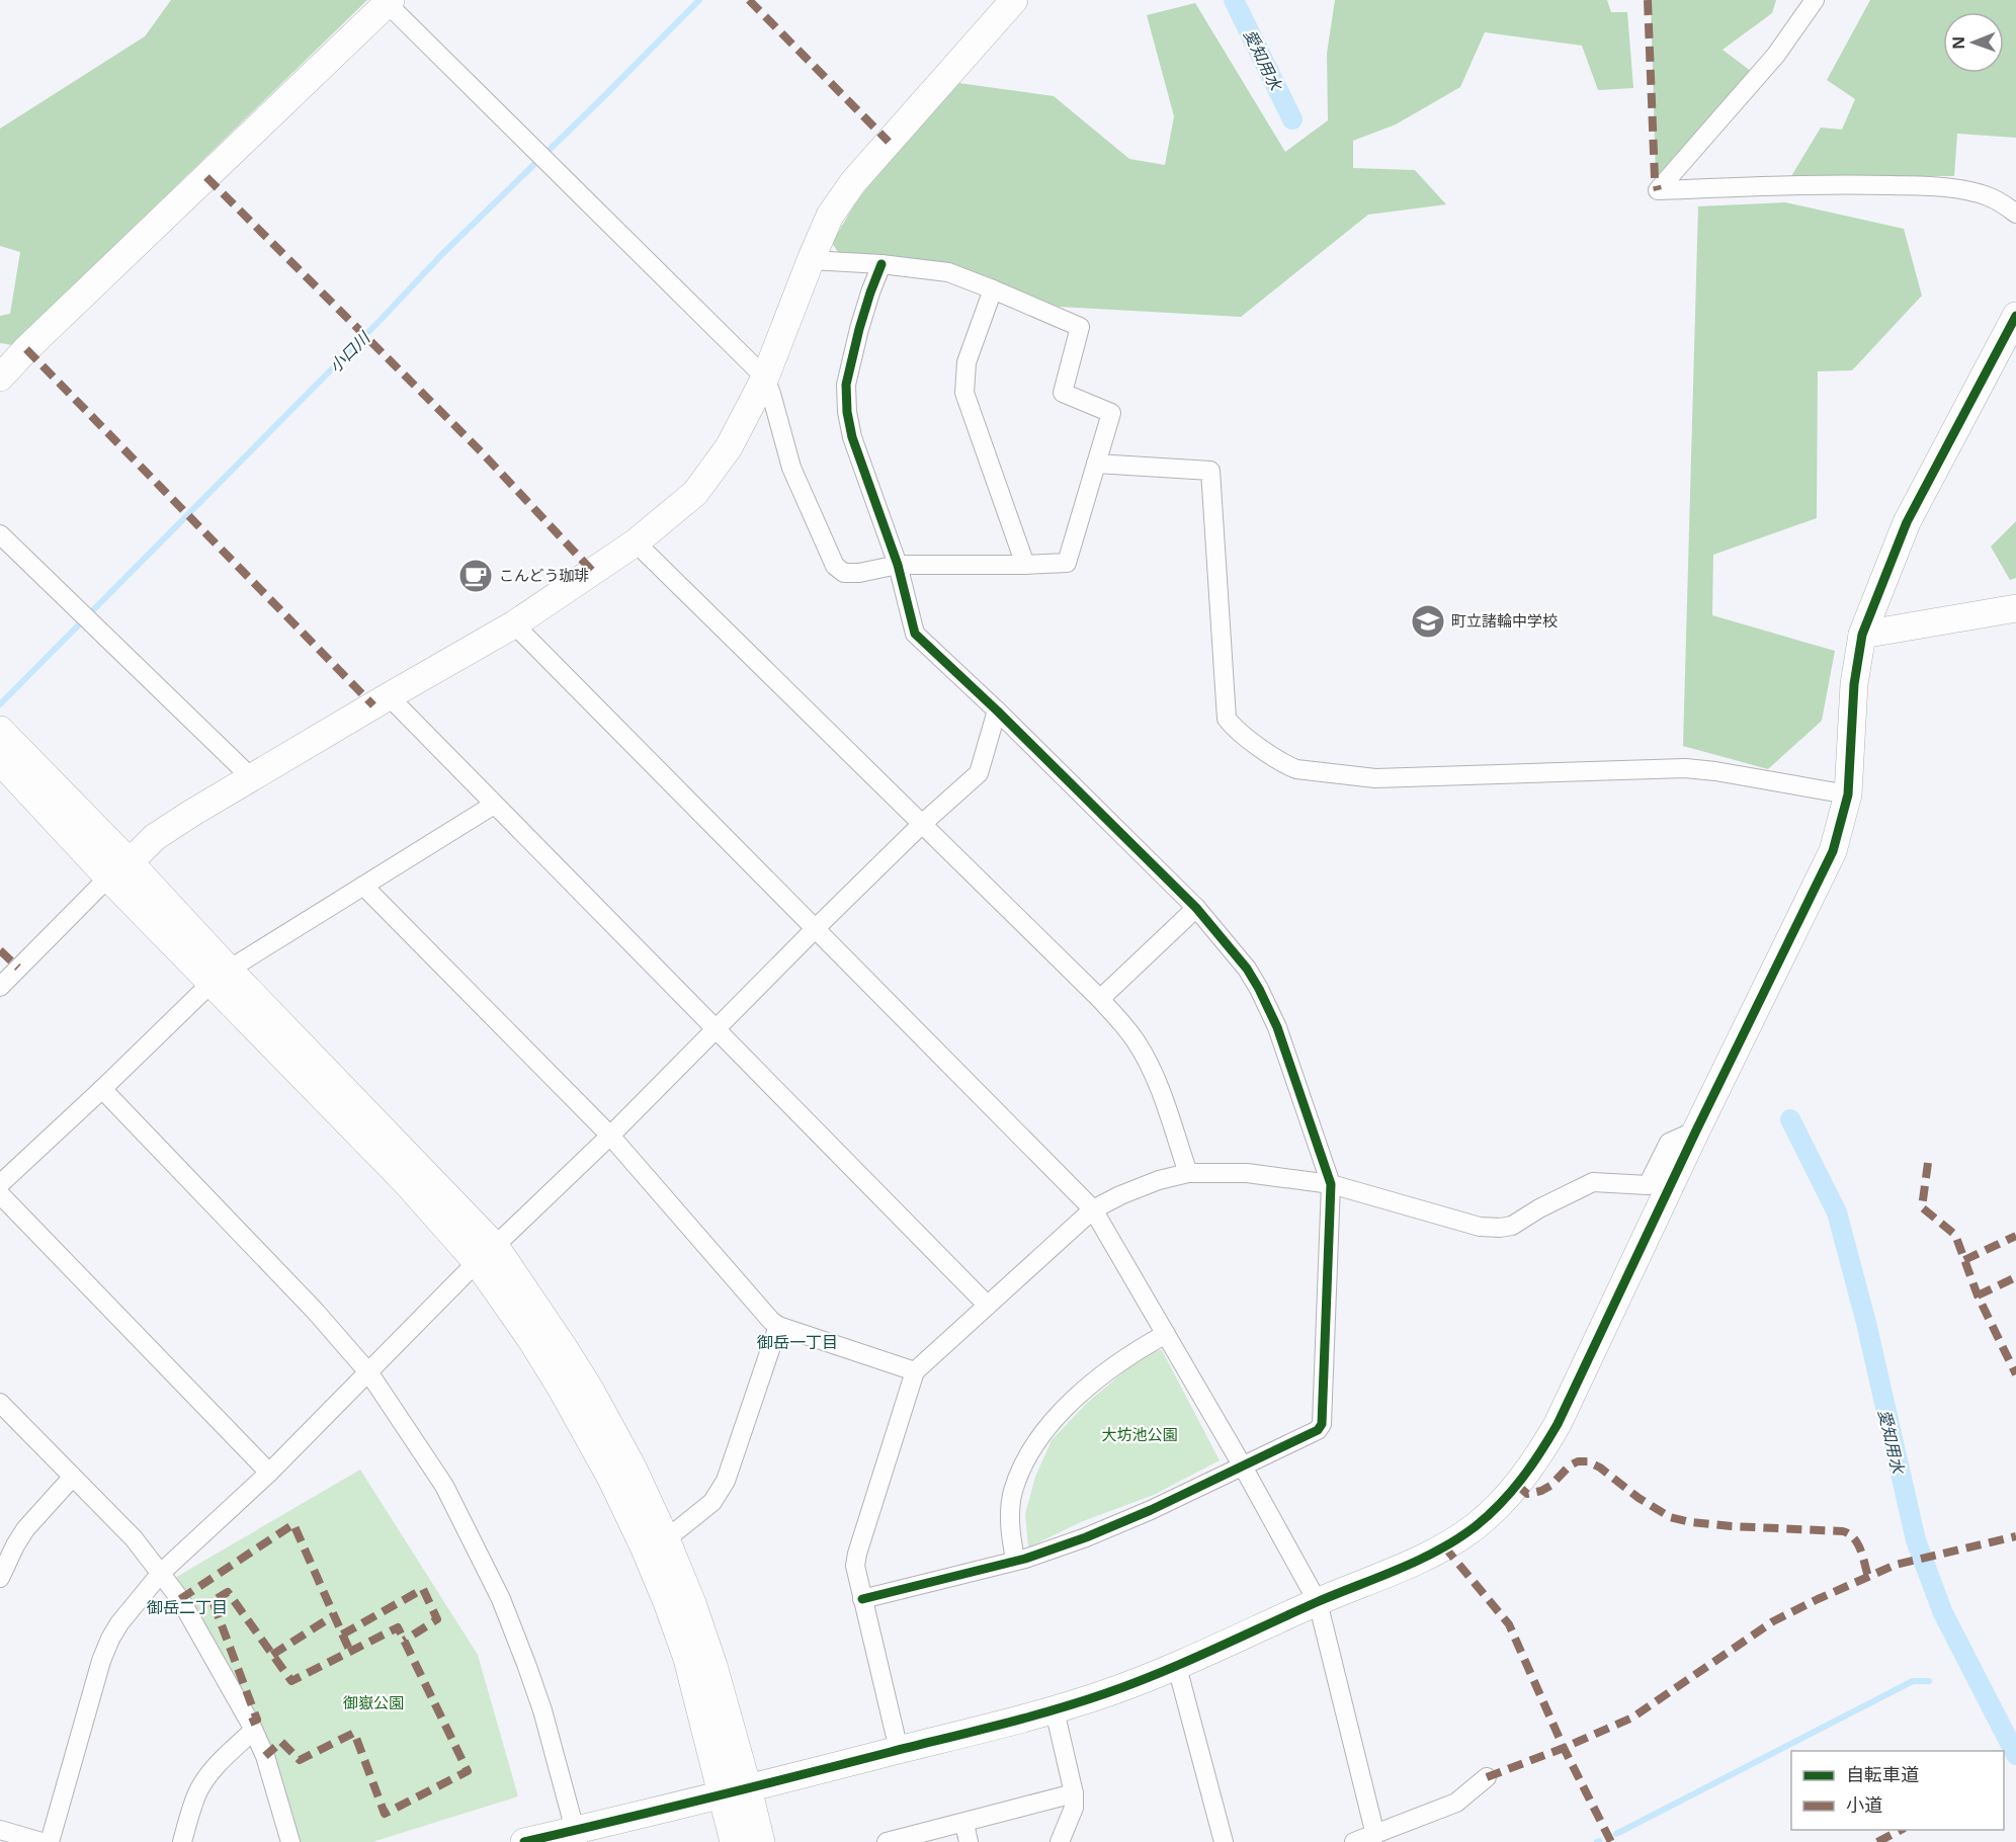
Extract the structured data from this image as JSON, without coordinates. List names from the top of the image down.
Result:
{
  "districts": ["御岳一丁目", "御岳二丁目"],
  "water": ["愛知用水", "小口川"],
  "parks": ["大坊池公園", "御嶽公園"],
  "places": {
    "cafe": ["こんどう珈琲"],
    "school or university": ["町立諸輪中学校"]
  },
  "legend": ["自転車道", "小道"],
  "north": "left"
}
